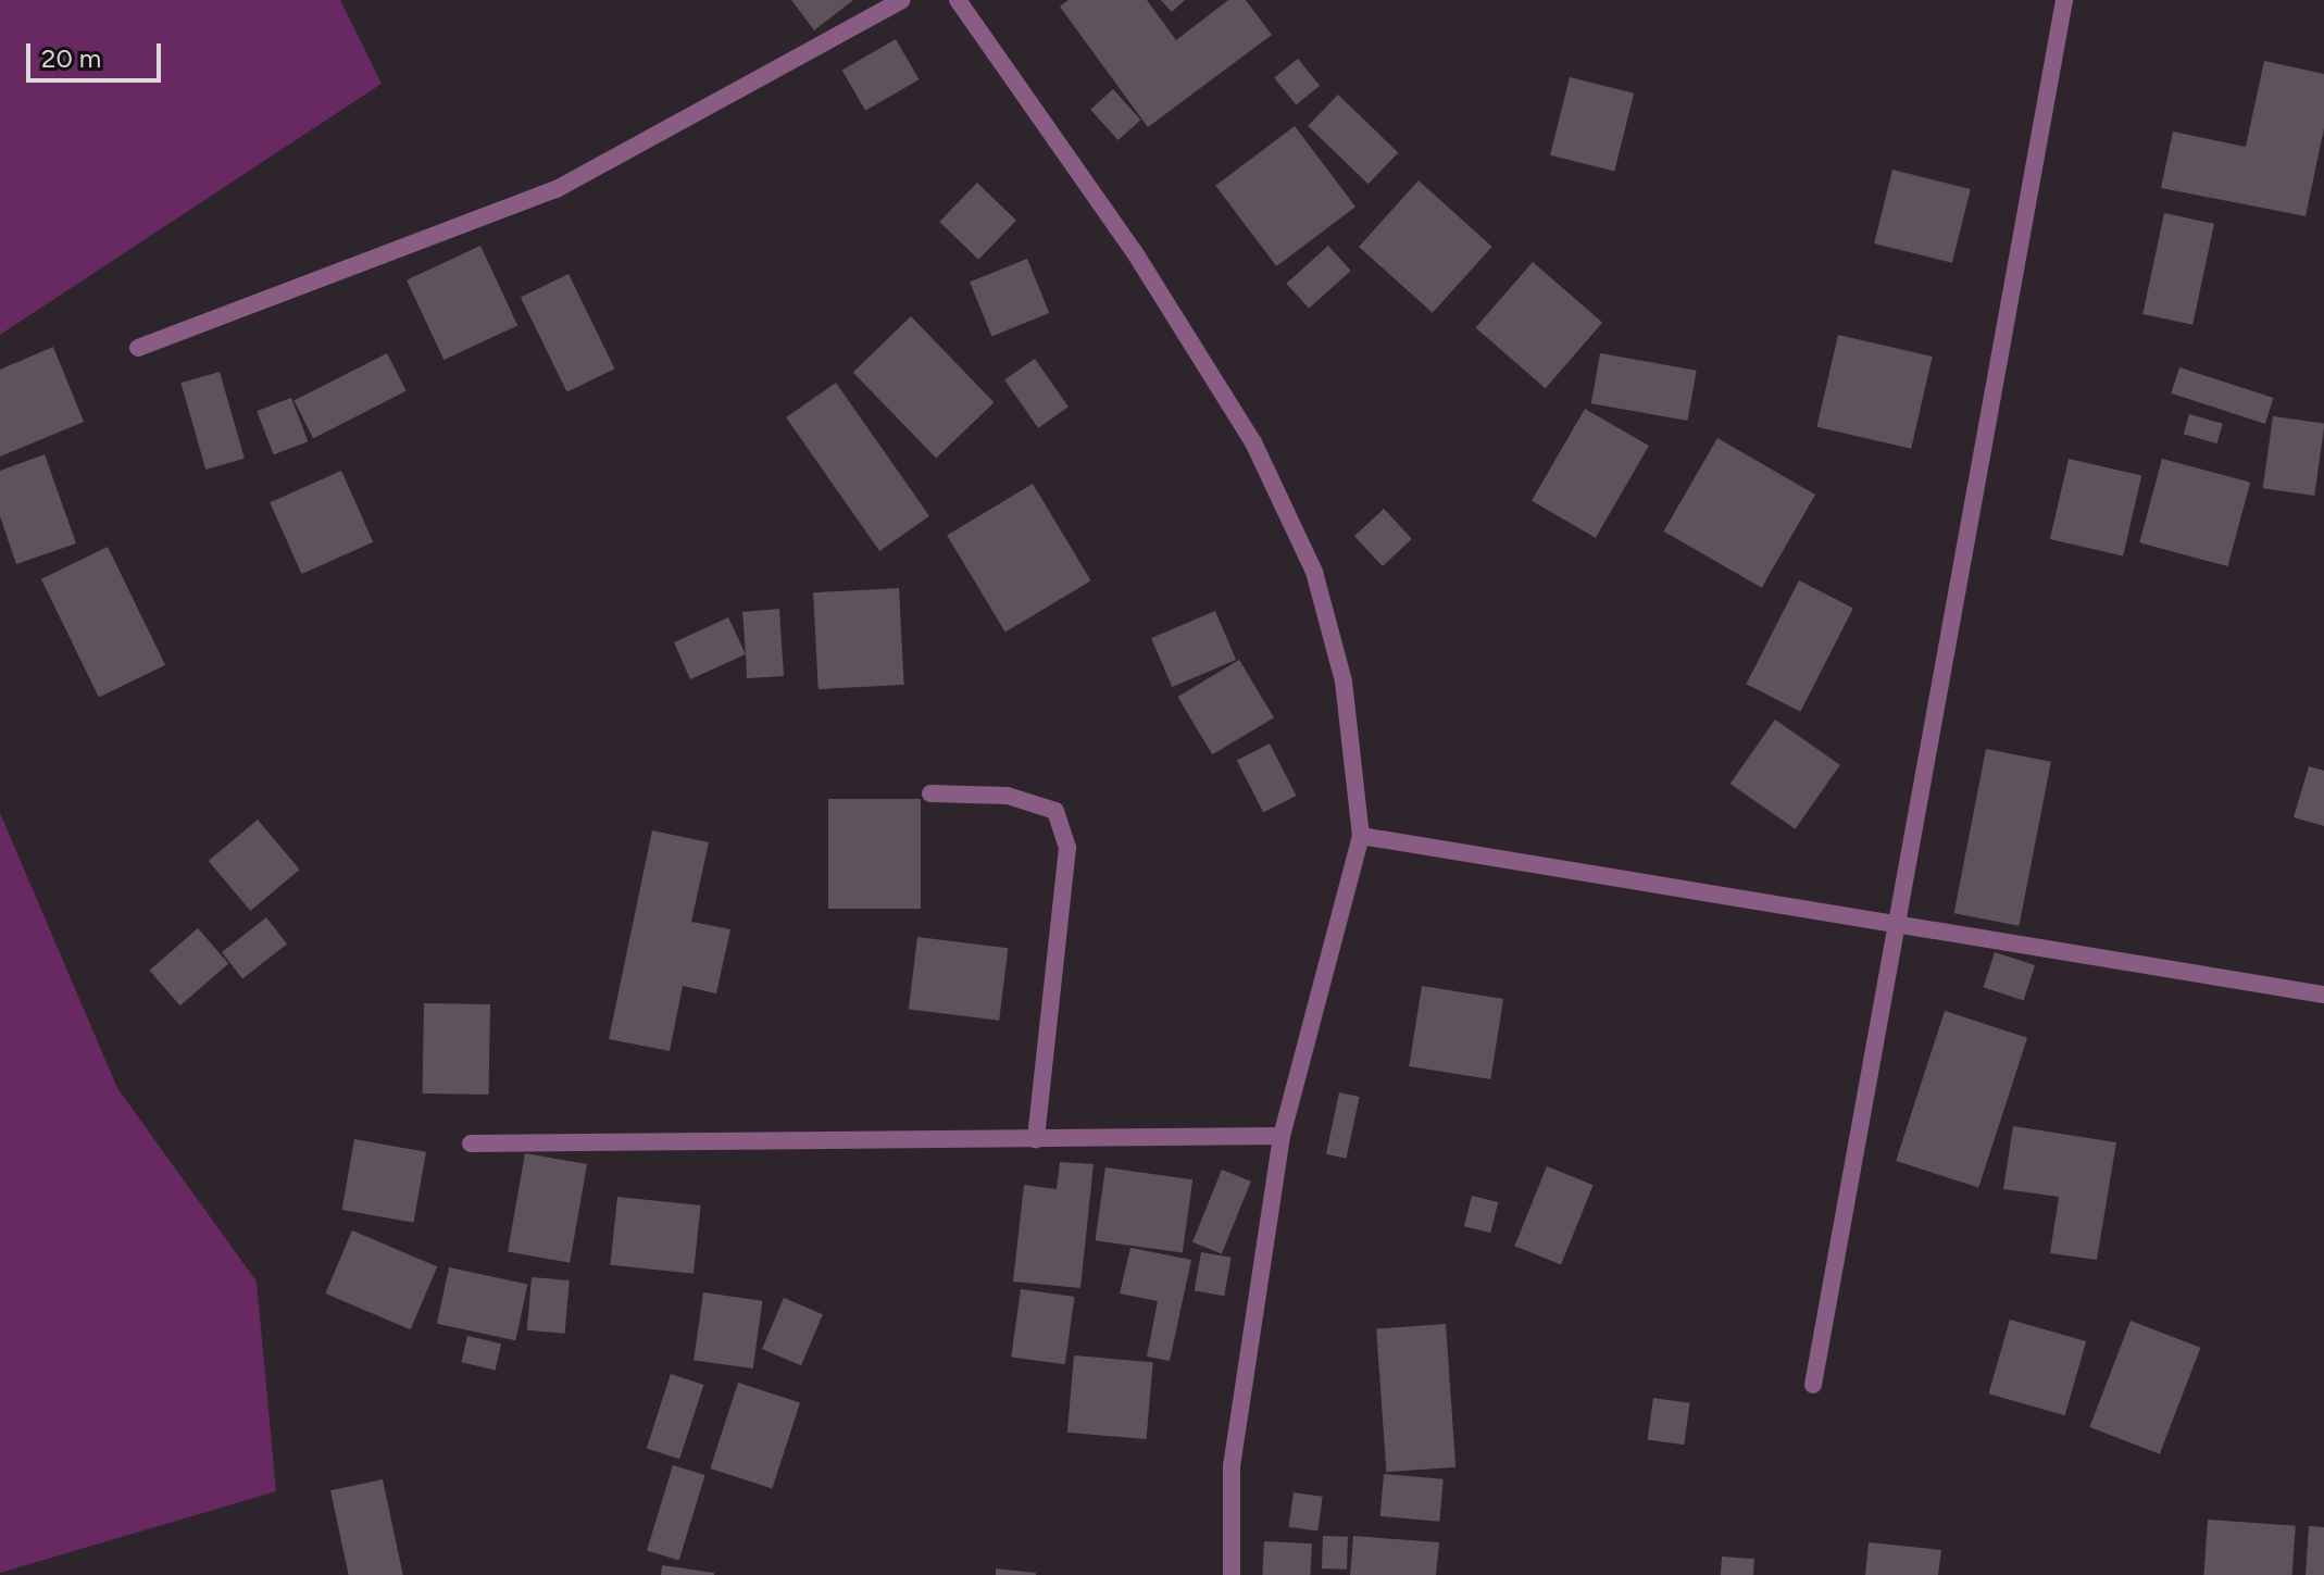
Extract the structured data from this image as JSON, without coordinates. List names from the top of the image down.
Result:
{
  "scale_bar": "20 m"
}
